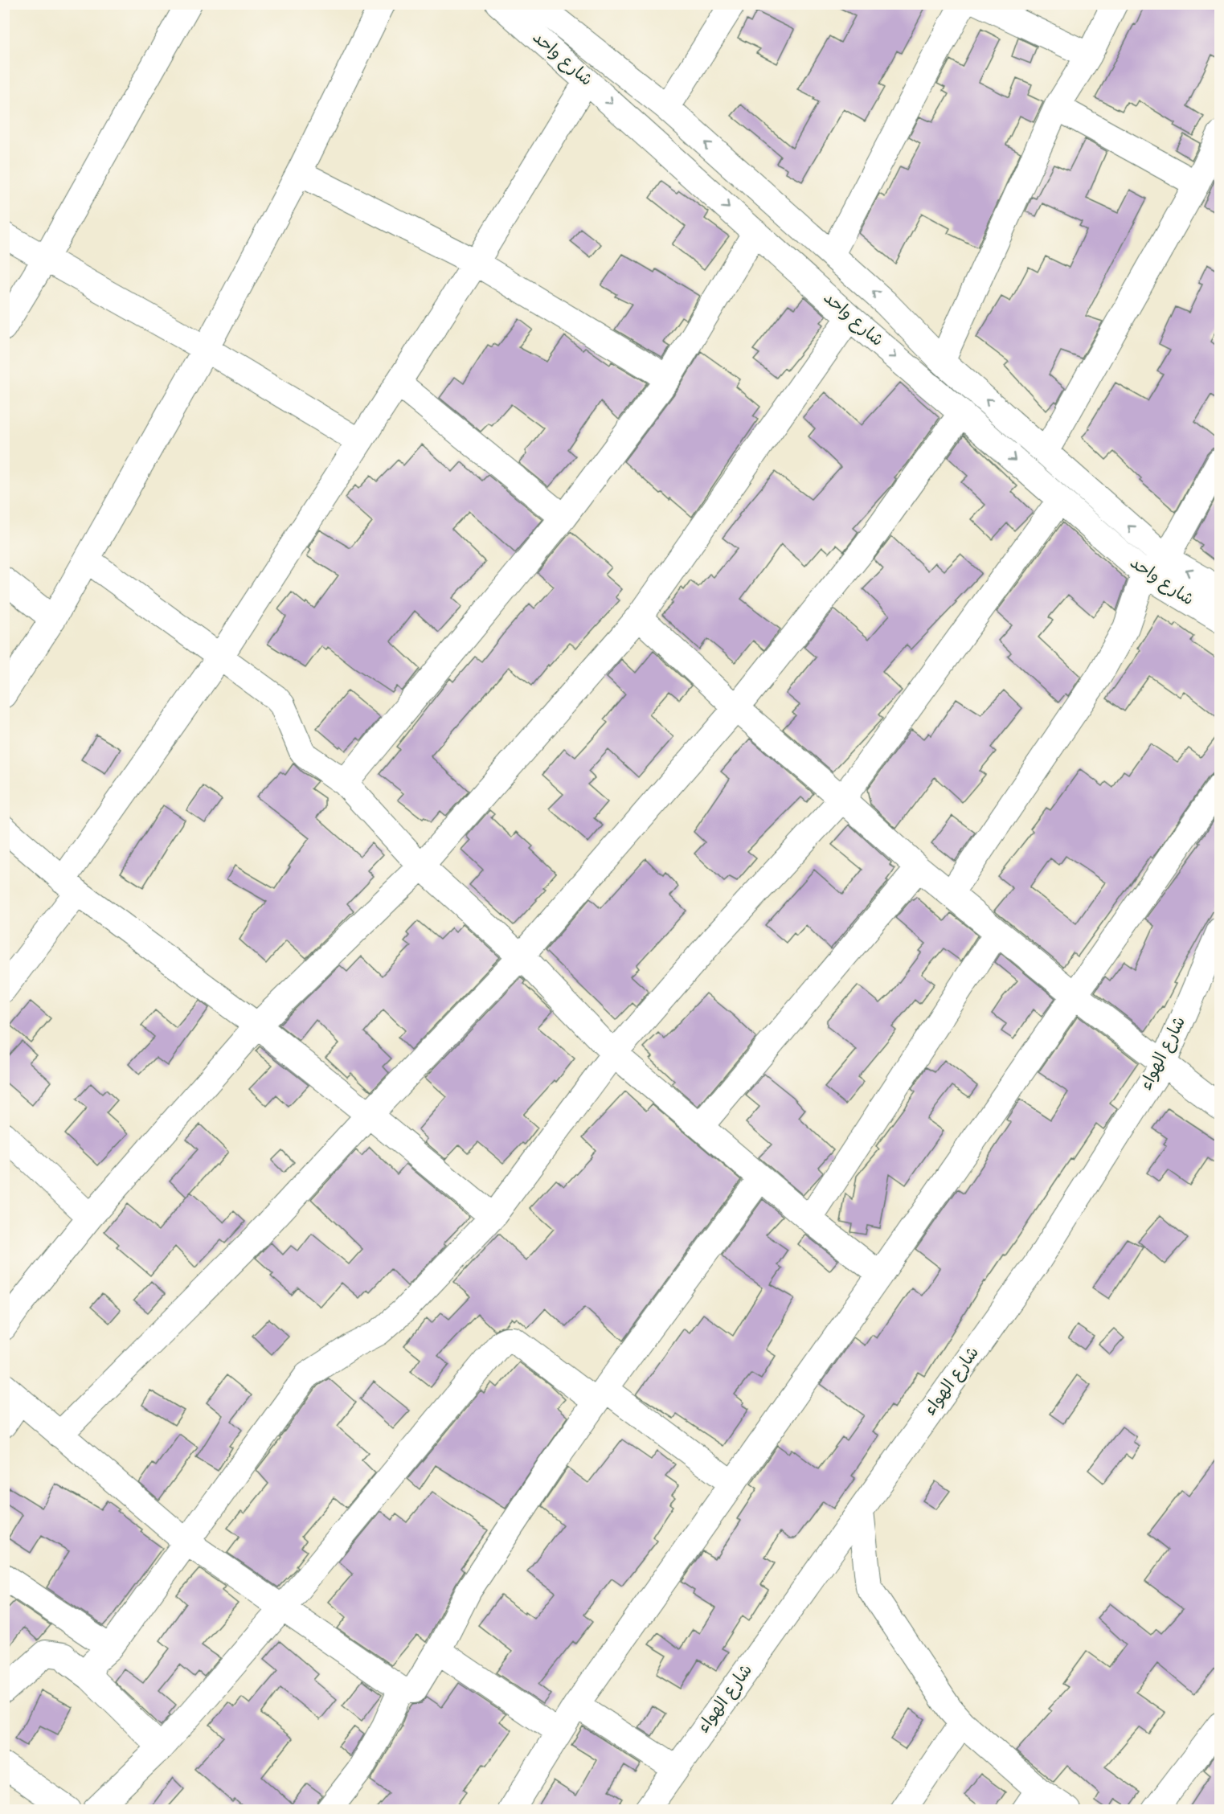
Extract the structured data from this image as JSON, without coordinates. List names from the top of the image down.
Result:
{
  "streets": {
    "street": ["شارع واحد", "شارع الهواء"]
  }
}
